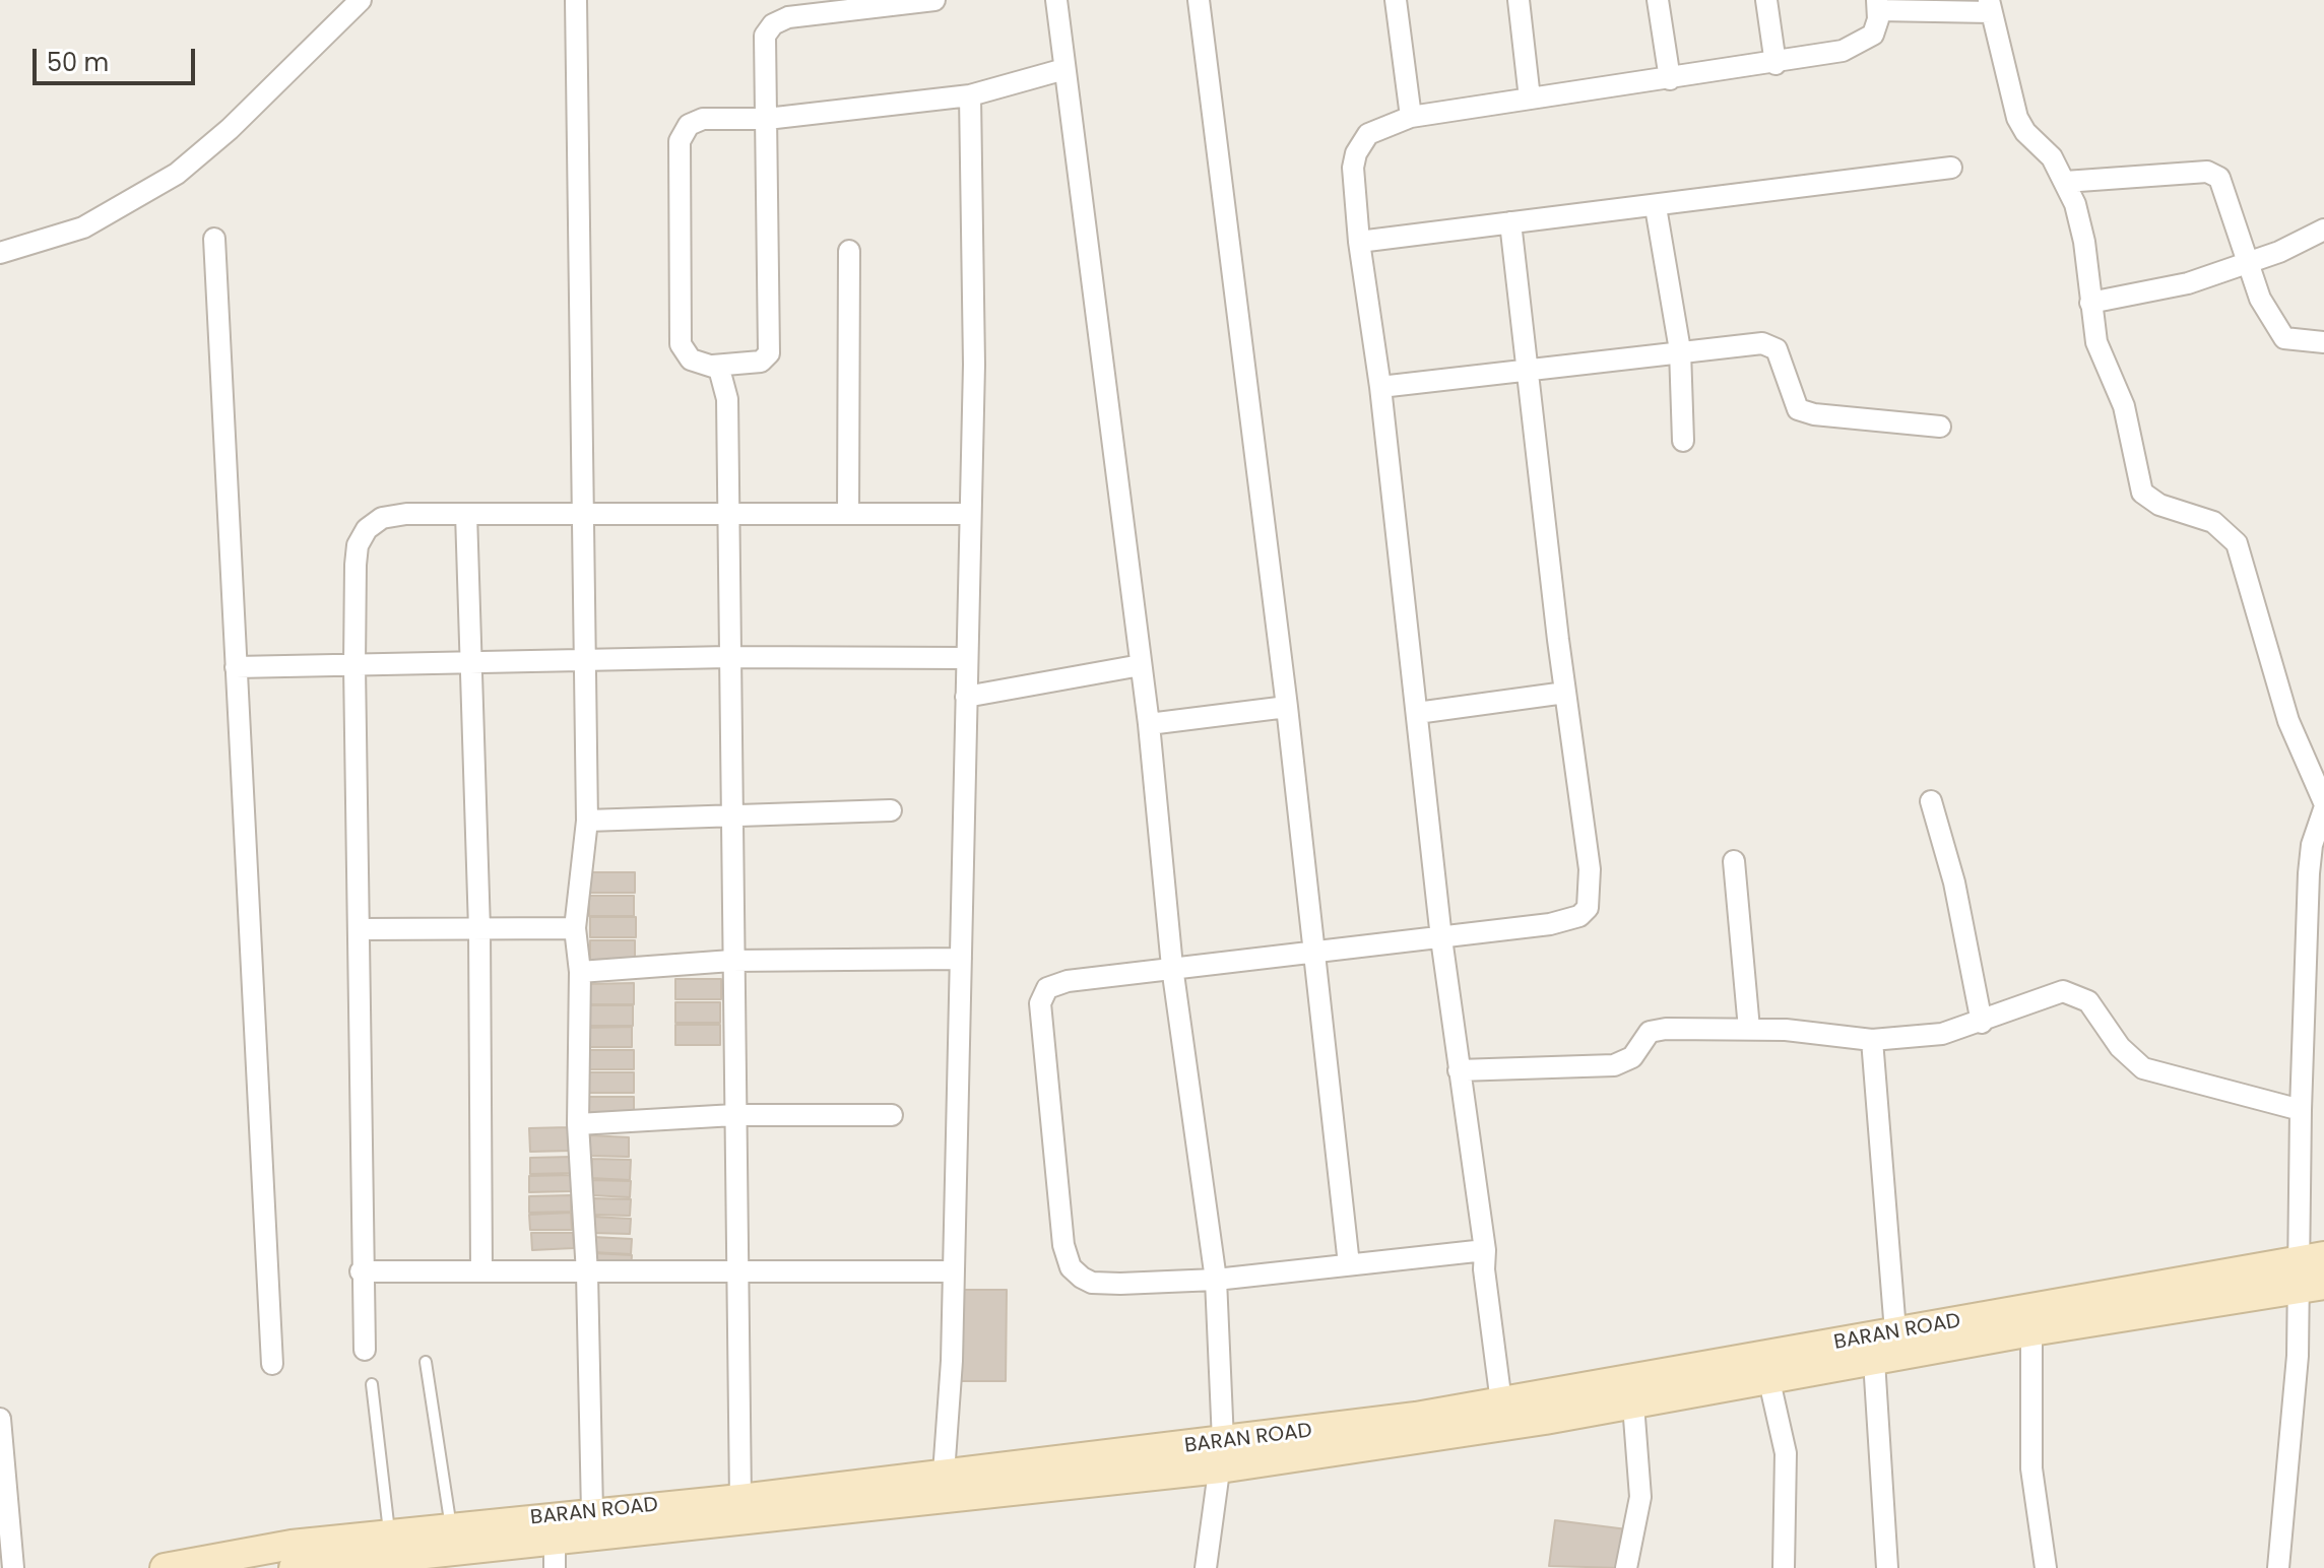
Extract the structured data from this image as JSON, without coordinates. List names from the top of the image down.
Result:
{
  "streets": {
    "main road": ["BARAN ROAD"]
  },
  "scale_bar": "50 m"
}
